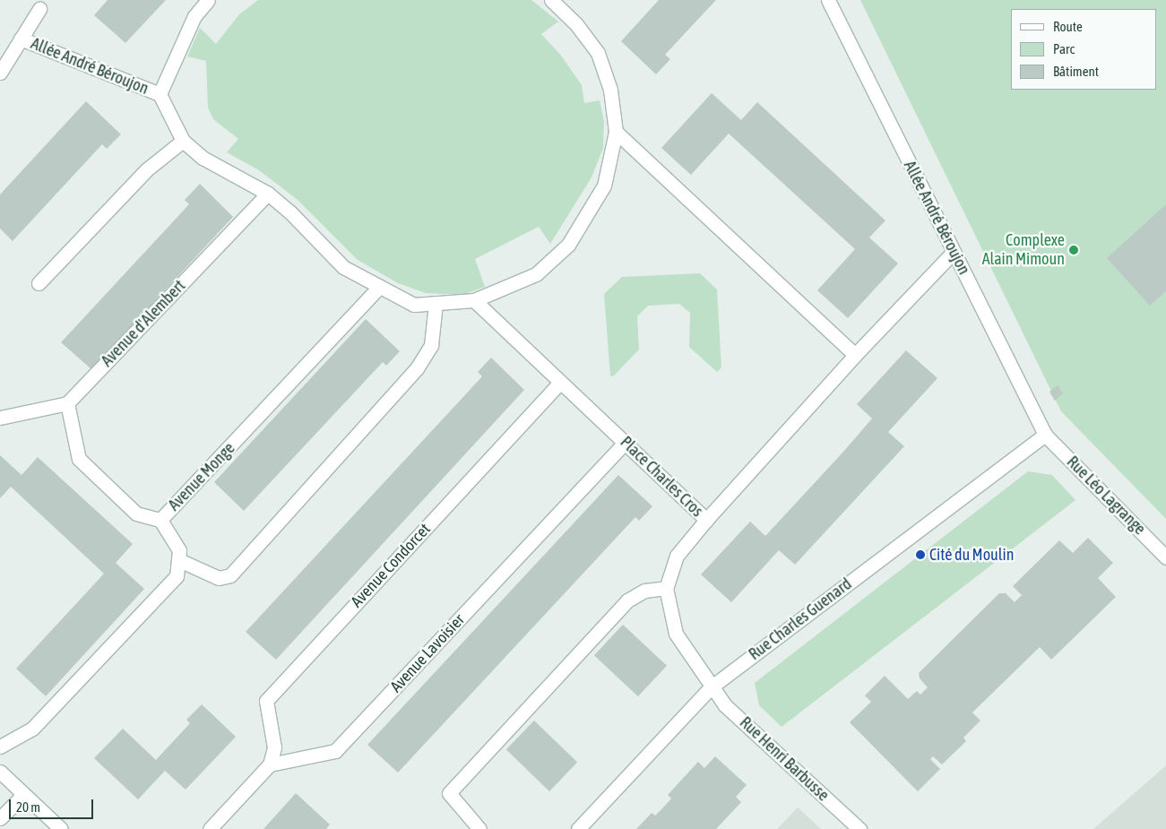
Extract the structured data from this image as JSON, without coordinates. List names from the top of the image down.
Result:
{
  "streets": {
    "street": [
      "Allée André Béroujon",
      "Avenue d'Alembert",
      "Avenue Monge",
      "Place Charles Cros",
      "Rue Léo Lagrange",
      "Avenue Condorcet",
      "Rue Charles Guenard",
      "Avenue Lavoisier",
      "Rue Henri Barbusse"
    ]
  },
  "crossings": [
    ["Allée André Béroujon", "Avenue d'Alembert"],
    ["Allée André Béroujon", "Avenue Monge"],
    ["Allée André Béroujon", "Place Charles Cros"],
    ["Allée André Béroujon", "Rue Léo Lagrange"],
    ["Allée André Béroujon", "Rue Charles Guenard"],
    ["Place Charles Cros", "Avenue Condorcet"],
    ["Place Charles Cros", "Avenue Lavoisier"],
    ["Rue Léo Lagrange", "Rue Charles Guenard"],
    ["Avenue Condorcet", "Avenue Lavoisier"],
    ["Rue Charles Guenard", "Rue Henri Barbusse"]
  ],
  "places": ["Complexe Alain Mimoun", "Cité du Moulin"],
  "legend": ["Route", "Parc", "Bâtiment"],
  "scale_bar": "20 m"
}
